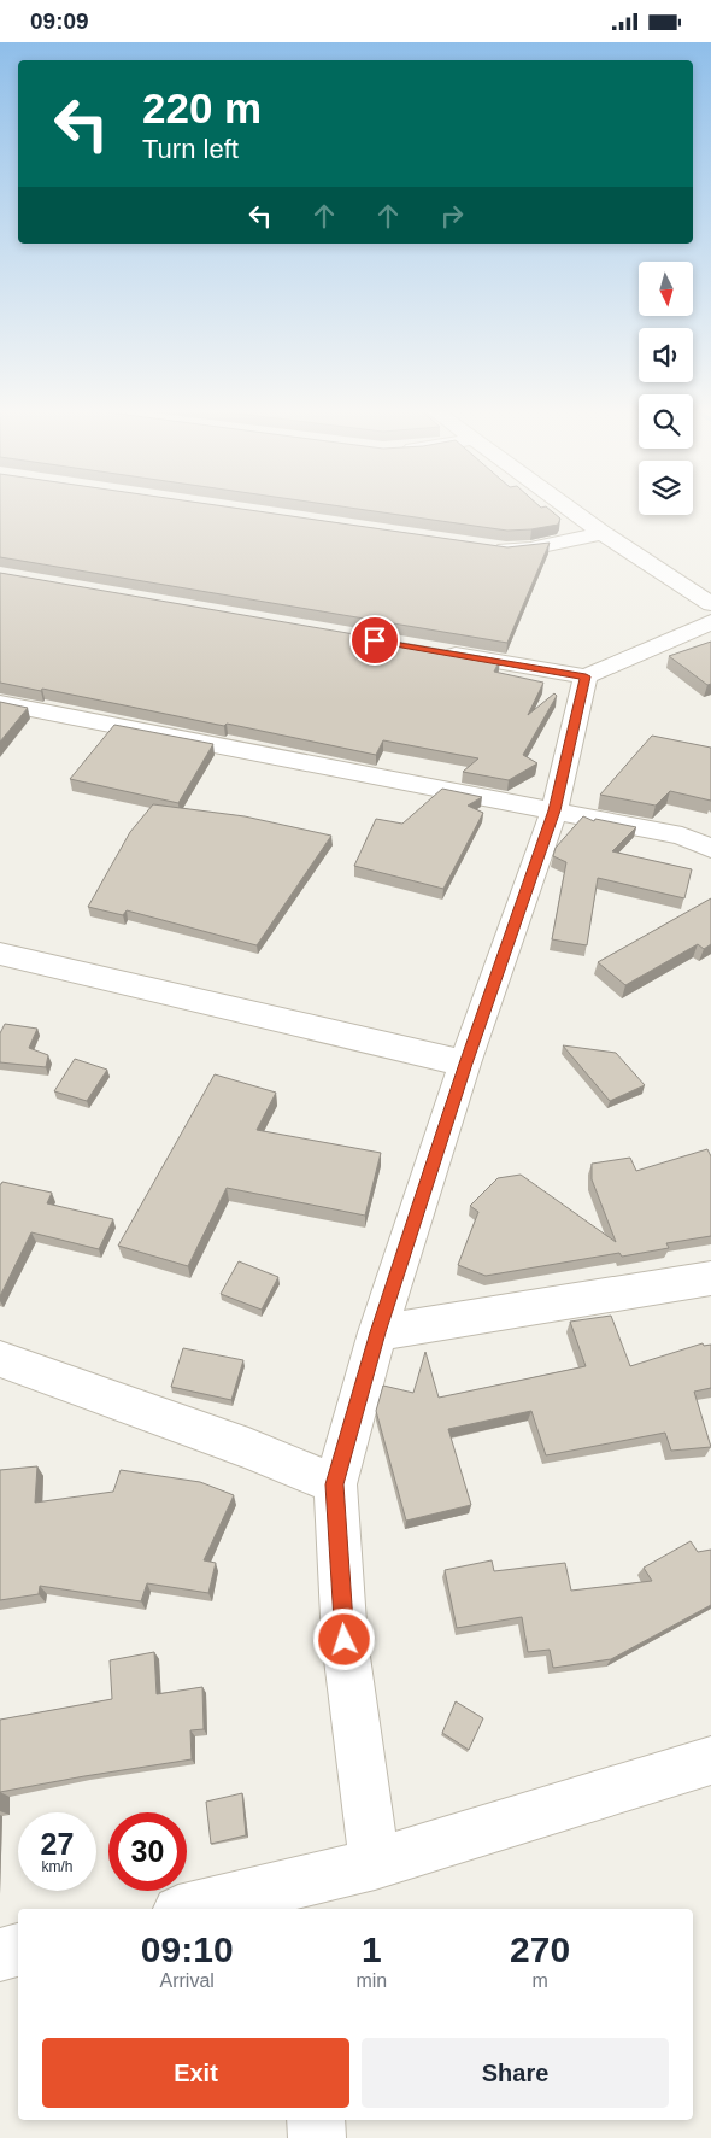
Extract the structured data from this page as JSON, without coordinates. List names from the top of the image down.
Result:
{
  "north": "bottom",
  "page": {
    "status": "09:09",
    "turn": ["220 m", "Turn left"],
    "speed": "27 km/h",
    "limit": "30",
    "eta": [
      "09:10",
      "Arrival",
      "1",
      "min",
      "270",
      "m"
    ],
    "buttons": ["Exit", "Share"]
  }
}
